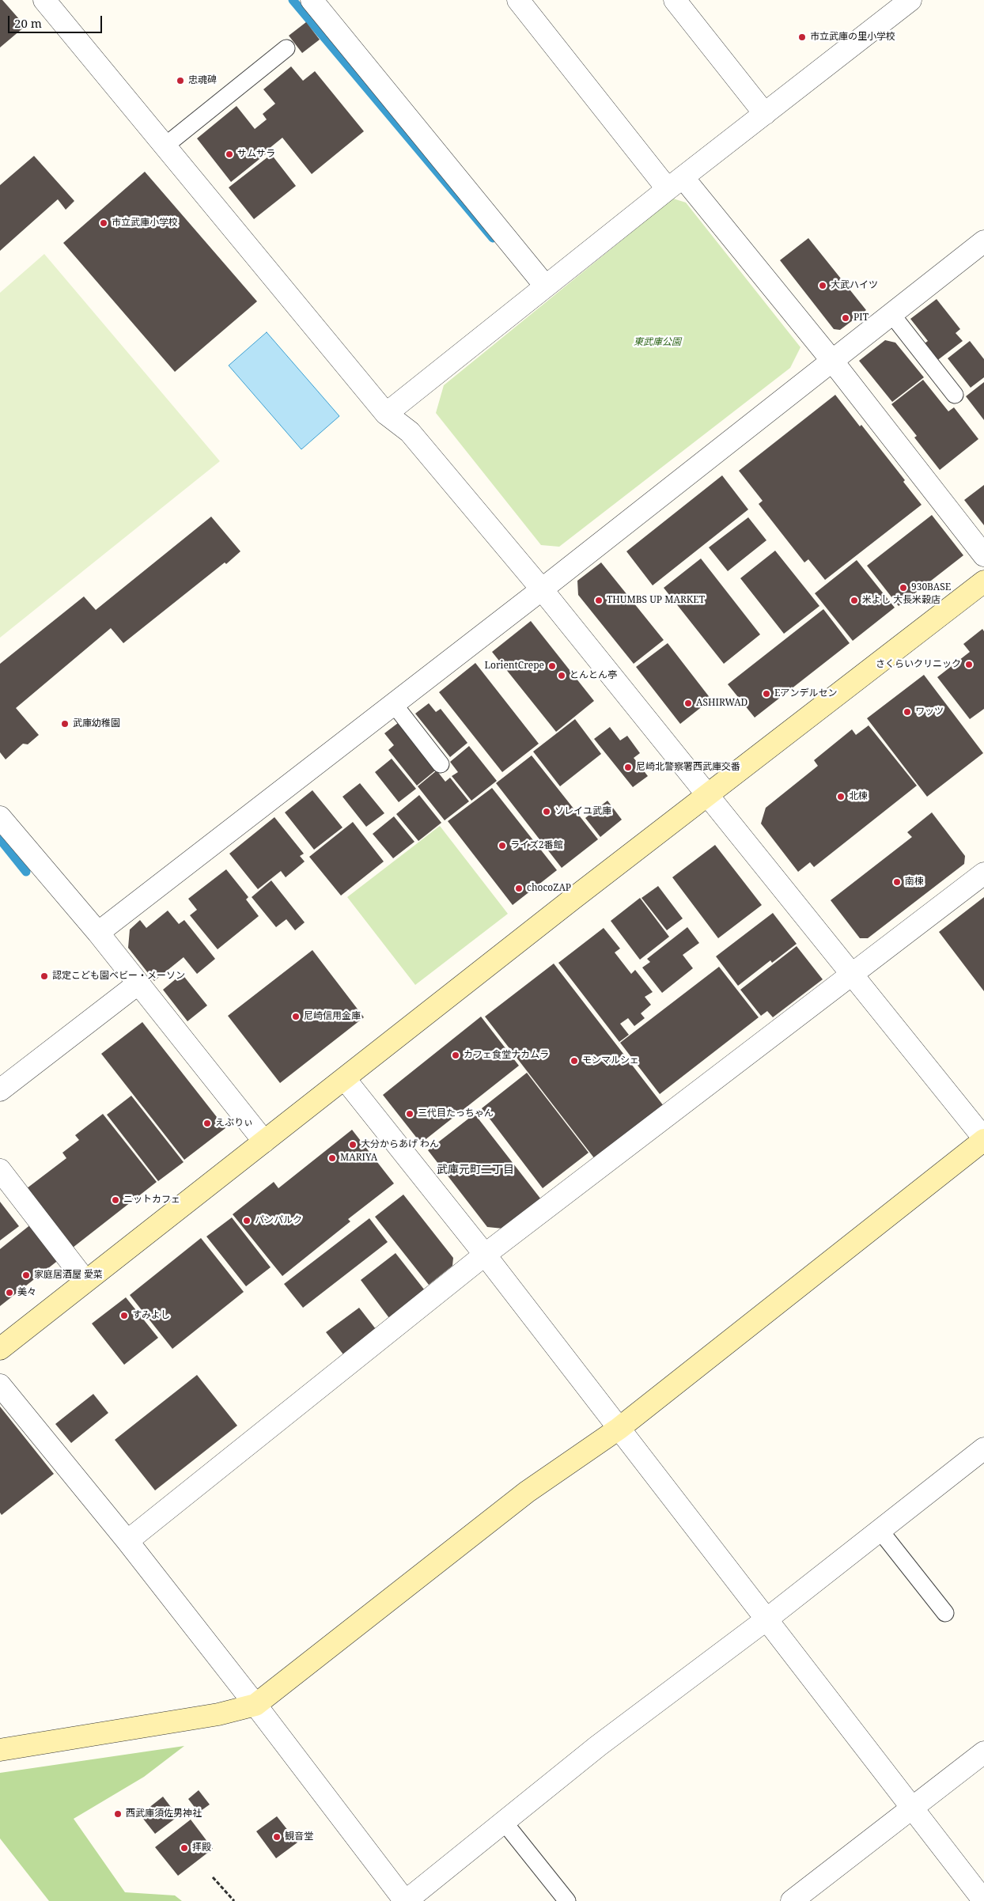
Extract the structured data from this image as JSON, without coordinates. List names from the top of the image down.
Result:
{
  "districts": ["武庫元町二丁目"],
  "parks": ["東武庫公園"],
  "places": [
    "市立武庫の里小学校",
    "忠魂碑",
    "サムサラ",
    "市立武庫小学校",
    "大武ハイツ",
    "PIT",
    "930BASE",
    "THUMBS UP MARKET",
    "米よし 大長米穀店",
    "さくらいクリニック",
    "LorientCrepe",
    "とんとん亭",
    "Eアンデルセン",
    "ASHIRWAD",
    "ワッツ",
    "武庫幼稚園",
    "尼崎北警察署西武庫交番",
    "北棟",
    "ソレイユ武庫",
    "ライズ2番館",
    "南棟",
    "chocoZAP",
    "認定こども園ベビー・メーソン",
    "尼崎信用金庫",
    "カフェ食堂ナカムラ",
    "モンマルシェ",
    "三代目たっちゃん",
    "えぶりぃ",
    "大分からあげ わん",
    "MARIYA",
    "ニットカフェ",
    "パンパルク",
    "家庭居酒屋 愛菜",
    "美々",
    "すみよし",
    "西武庫須佐男神社",
    "観音堂",
    "拝殿"
  ],
  "scale_bar": "20 m"
}
